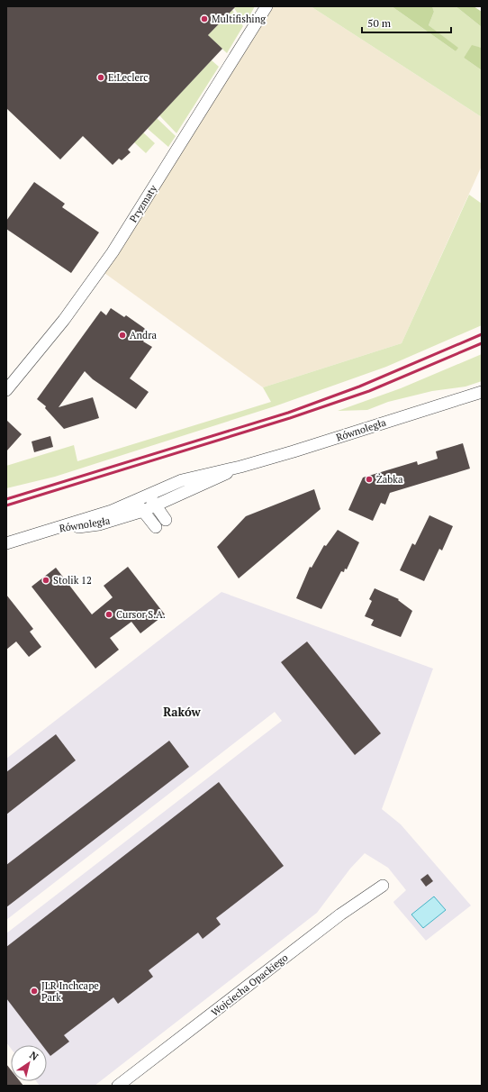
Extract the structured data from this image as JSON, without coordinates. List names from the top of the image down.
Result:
{
  "streets": {
    "street": ["Pryzmaty", "Równoległa", "Wojciecha Opackiego"]
  },
  "districts": ["Raków"],
  "places": [
    "Multifishing",
    "E.Leclerc",
    "Andra",
    "Żabka",
    "Stolik 12",
    "Cursor S.A.",
    "JLR Inchcape Park"
  ],
  "scale_bar": "50 m",
  "north": "top right"
}
